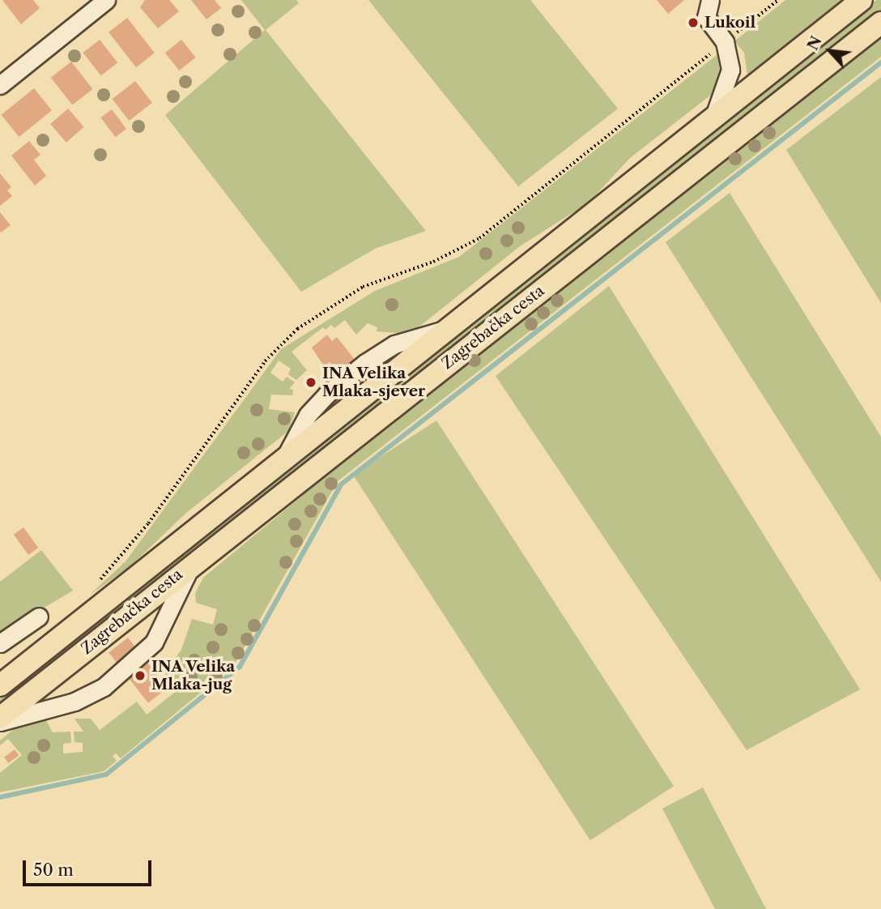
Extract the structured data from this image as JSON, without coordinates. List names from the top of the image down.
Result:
{
  "streets": {
    "main road": ["Zagrebačka cesta"]
  },
  "places": ["Lukoil", "INA Velika Mlaka-sjever", "INA Velika Mlaka-jug"],
  "scale_bar": "50 m",
  "north": "top left"
}
